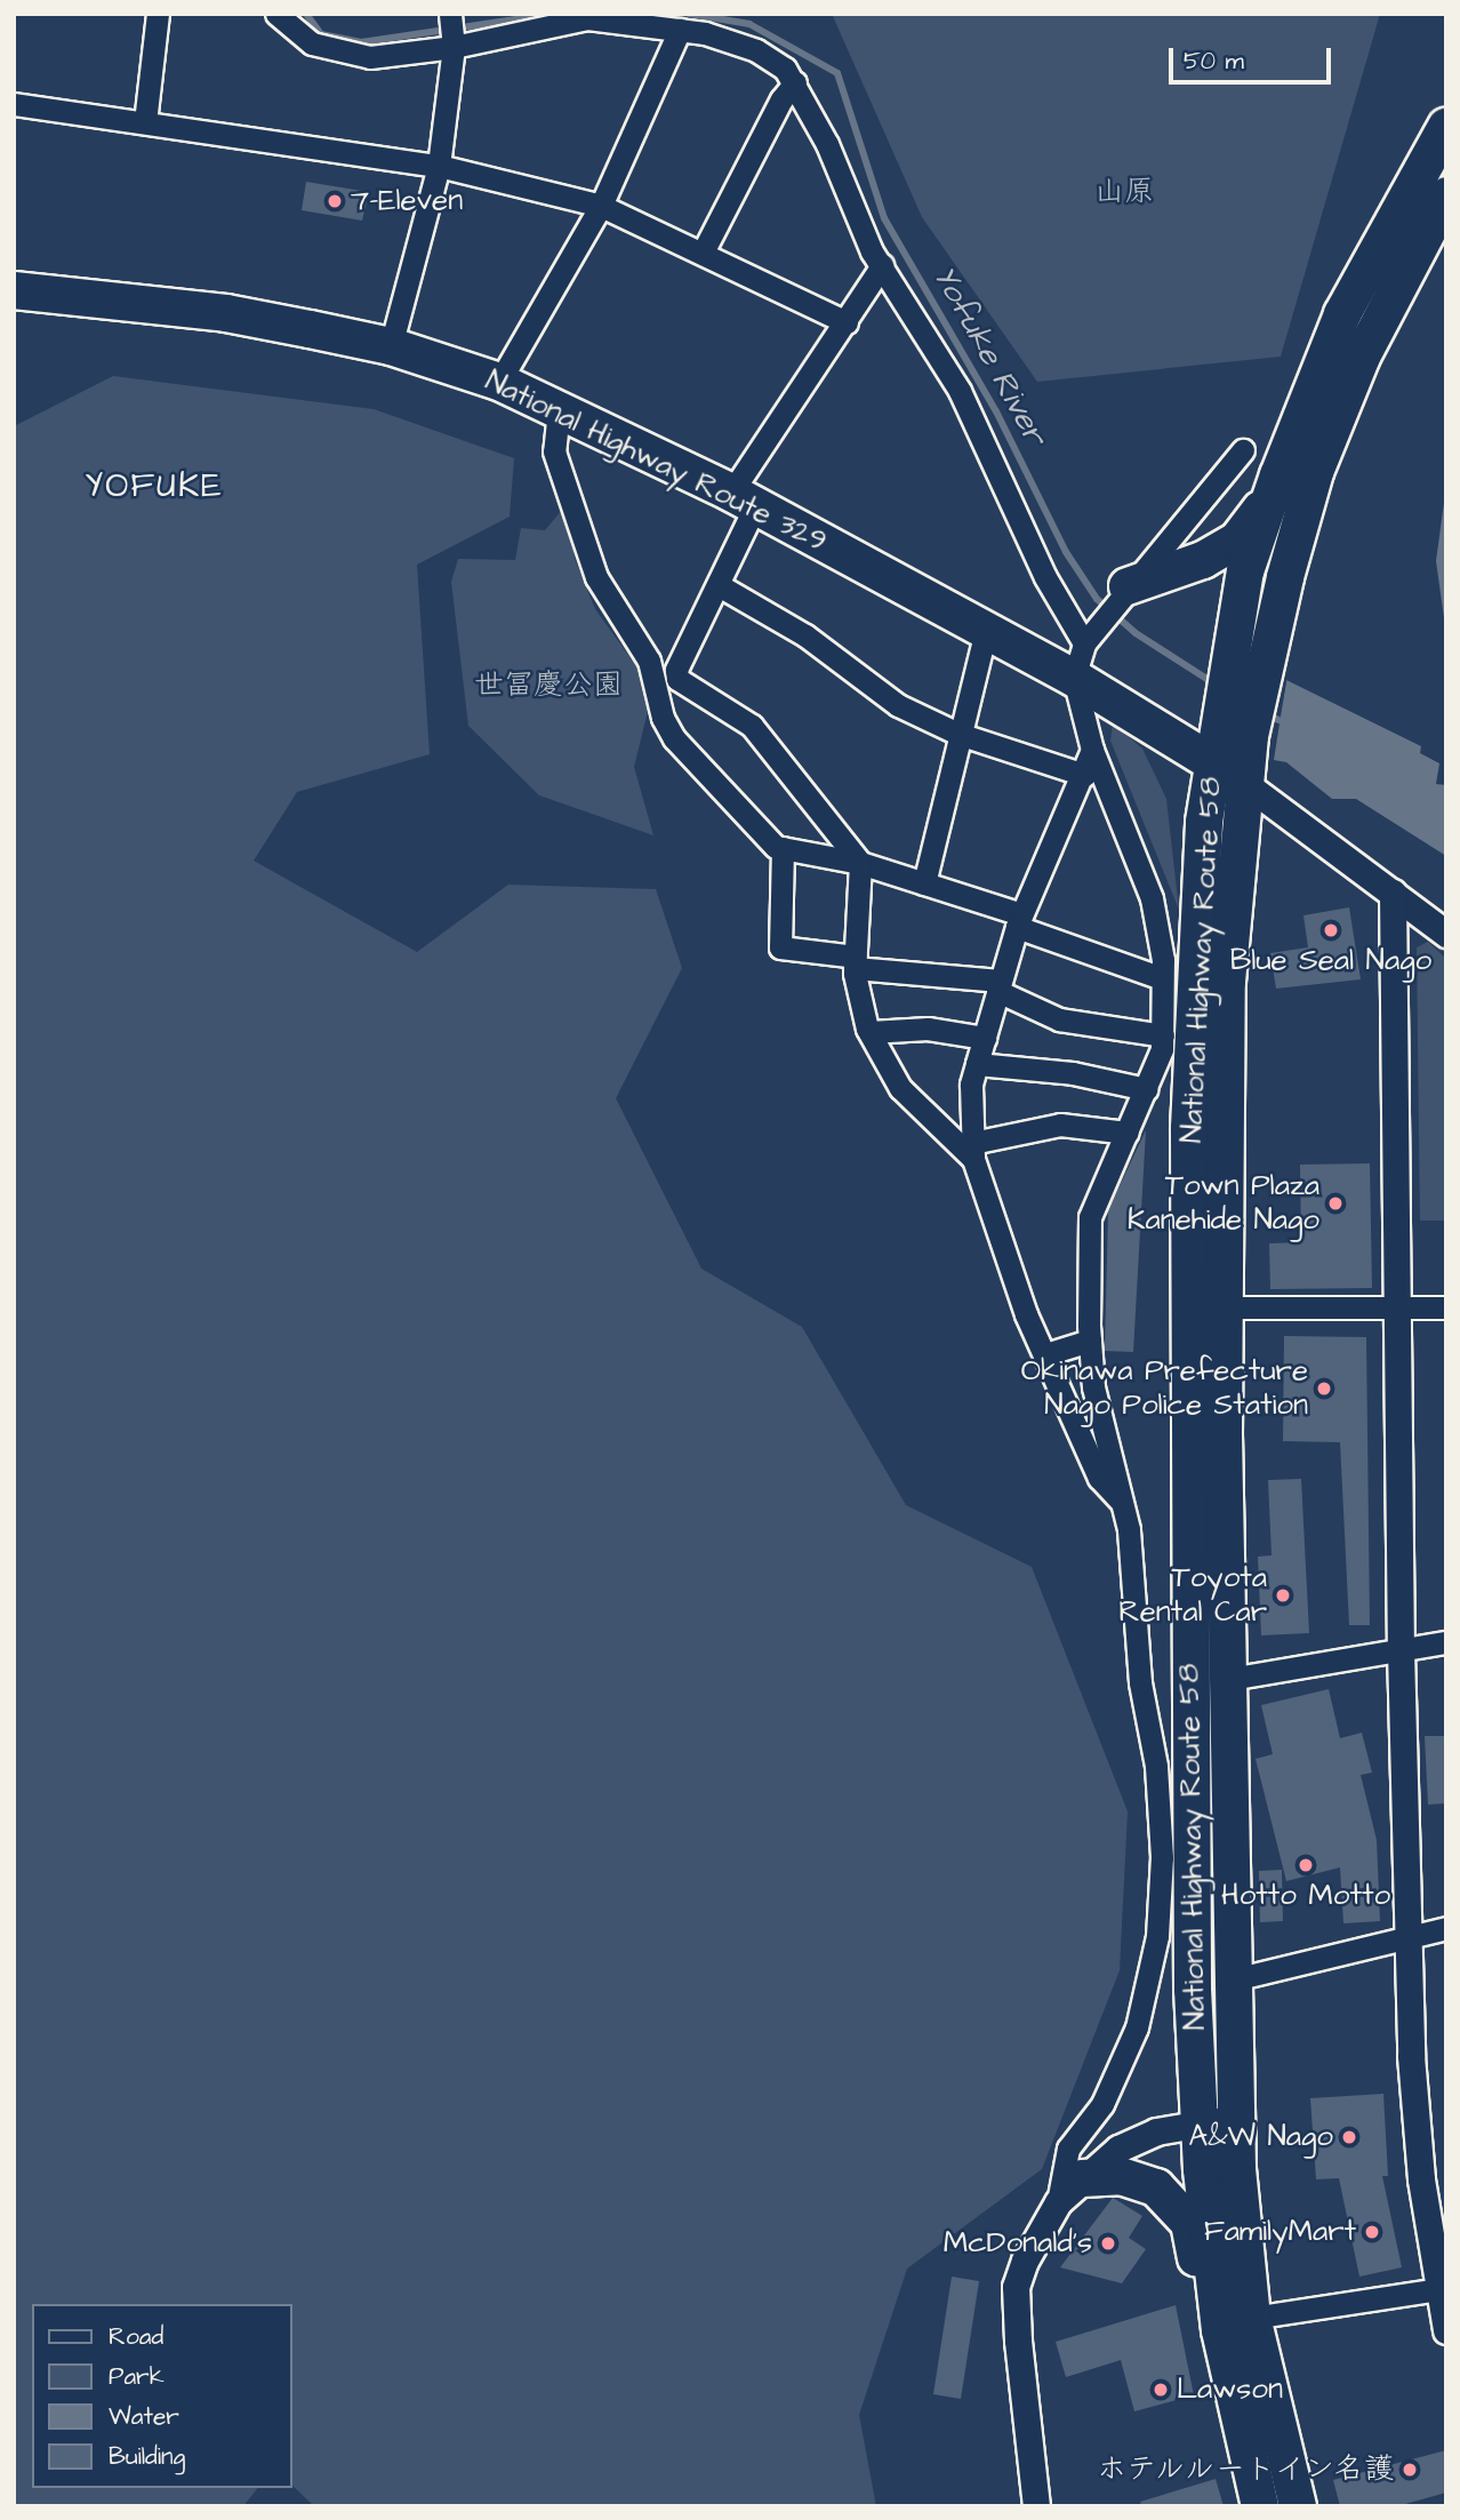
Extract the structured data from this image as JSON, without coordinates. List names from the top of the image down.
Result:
{
  "streets": {
    "highway": ["National Highway Route 329", "National Highway Route 58"]
  },
  "crossings": [
    ["National Highway Route 329", "National Highway Route 58"]
  ],
  "districts": ["YOFUKE"],
  "water": ["Yofuke River"],
  "parks": ["山原", "世冨慶公園"],
  "places": [
    "7-Eleven",
    "Blue Seal Nago",
    "Town Plaza Kanehide Nago",
    "Okinawa Prefecture Nago Police Station",
    "Toyota Rental Car",
    "Hotto Motto",
    "A&W Nago",
    "FamilyMart",
    "McDonald's",
    "Lawson",
    "ホテルルートイン名護"
  ],
  "legend": [
    "Road",
    "Park",
    "Water",
    "Building"
  ],
  "scale_bar": "50 m"
}
